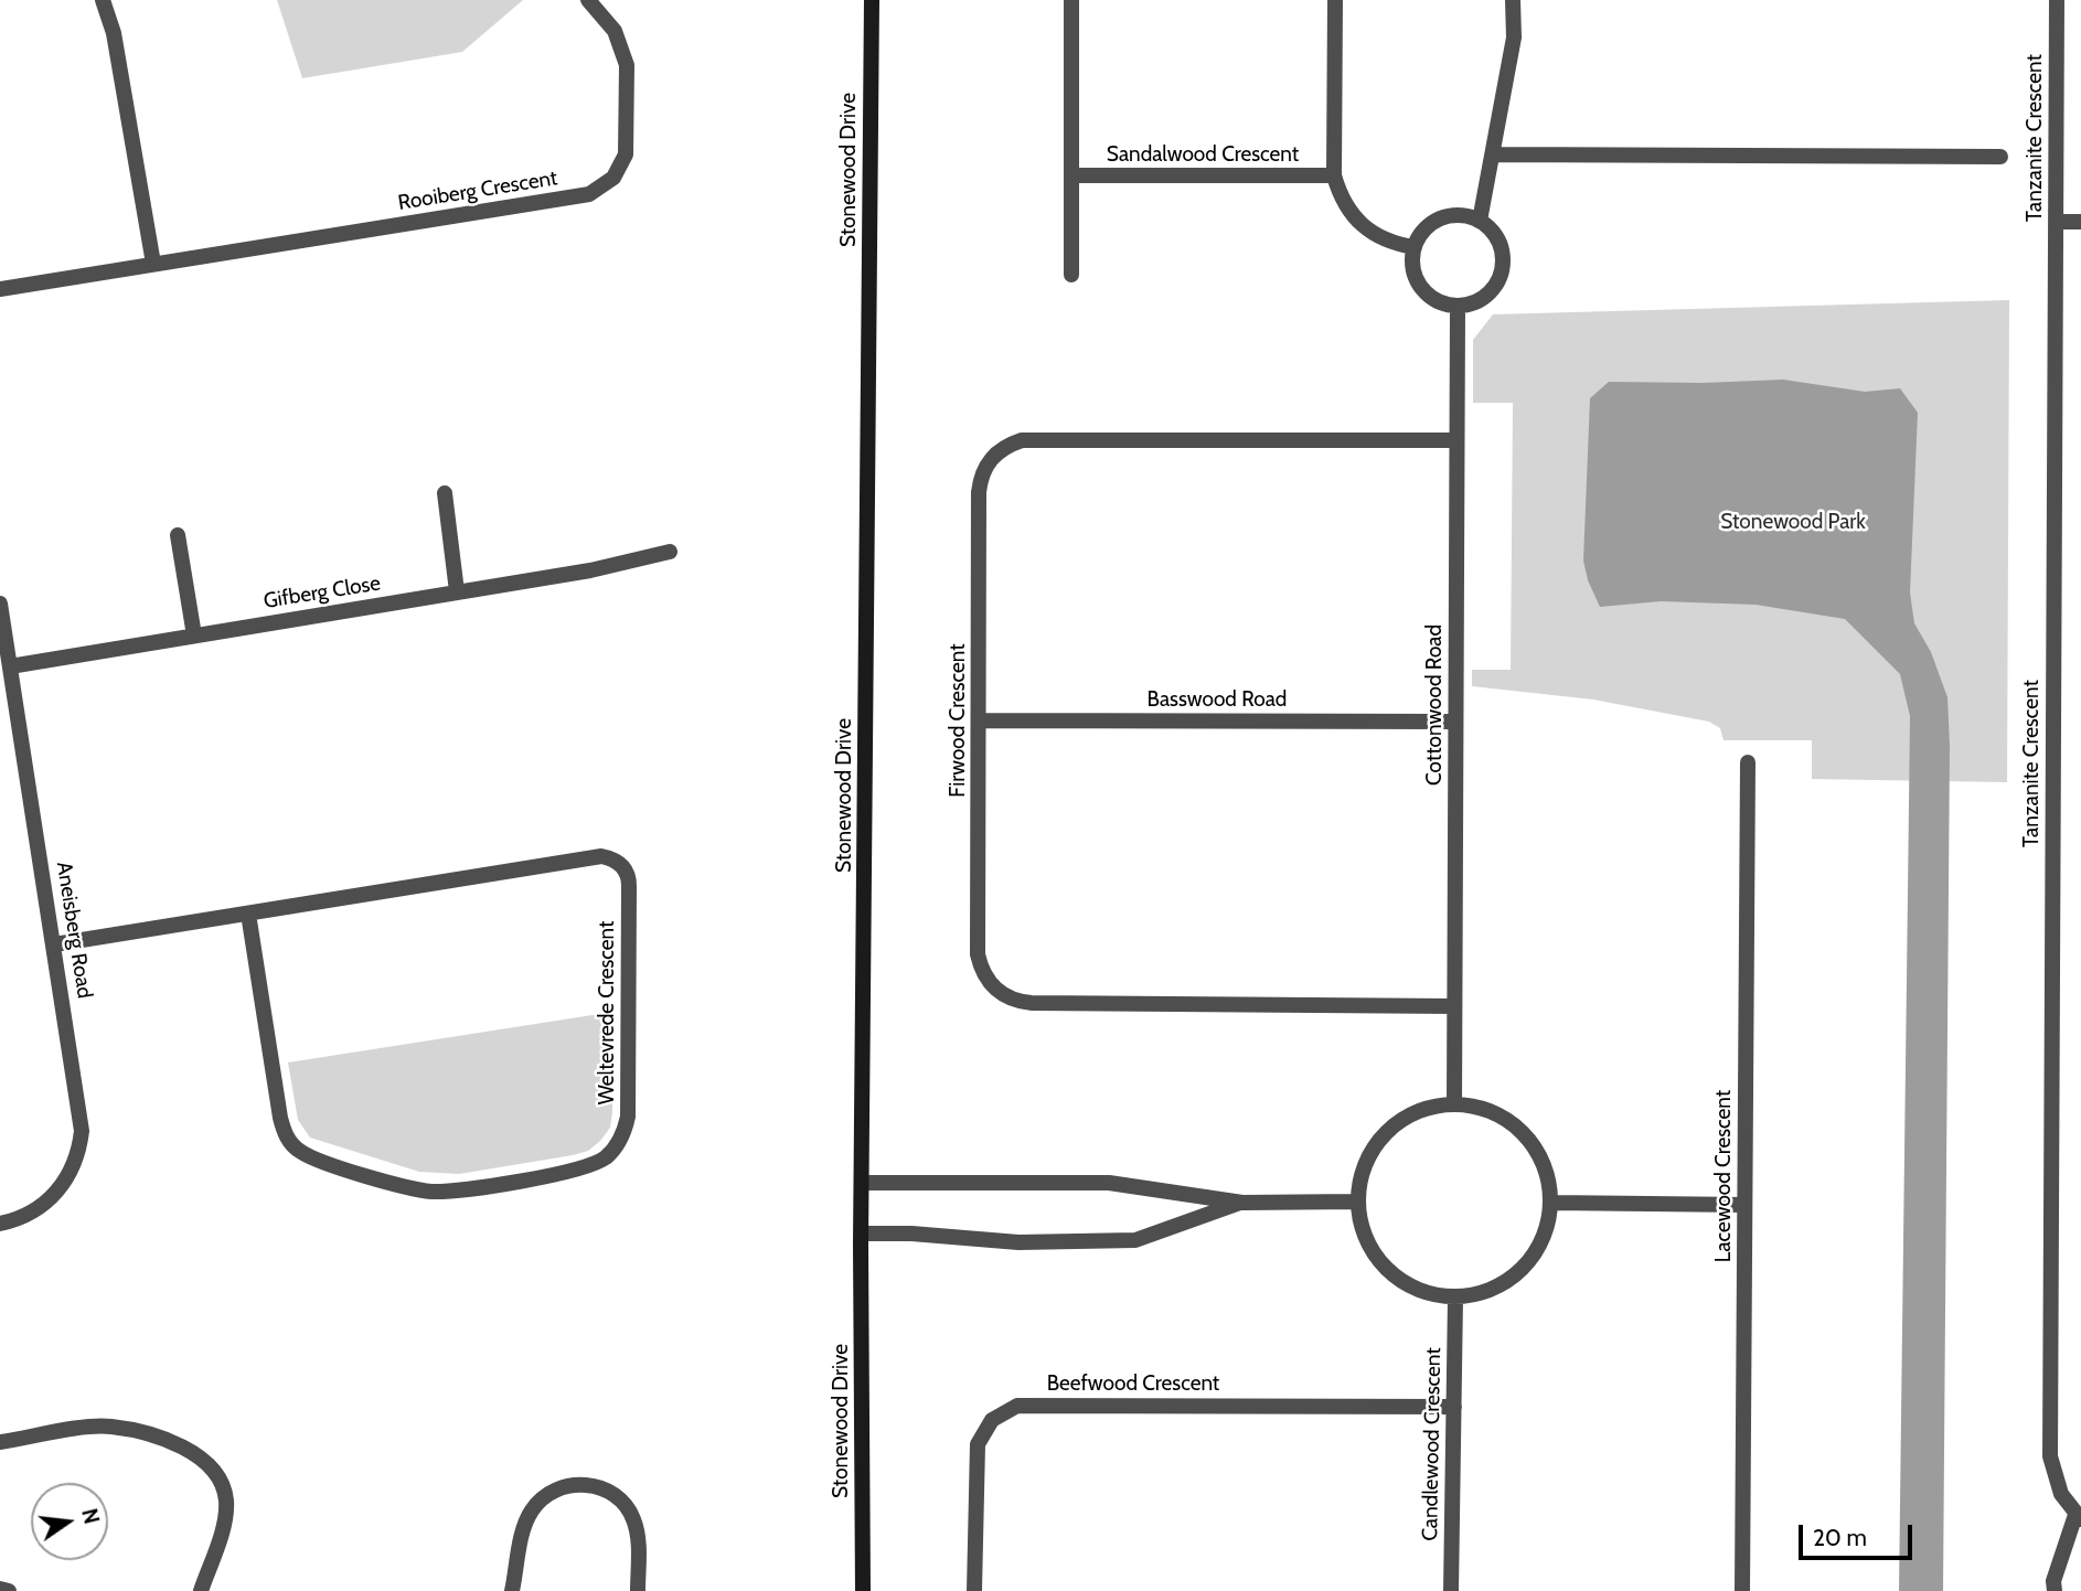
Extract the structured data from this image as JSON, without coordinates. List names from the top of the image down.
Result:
{
  "streets": {
    "street": [
      "Tanzanite Crescent",
      "Sandalwood Crescent",
      "Stonewood Drive",
      "Rooiberg Crescent",
      "Gifberg Close",
      "Basswood Road",
      "Cottonwood Road",
      "Firwood Crescent",
      "Aneisberg Road",
      "Weltevrede Crescent",
      "Lacewood Crescent",
      "Beefwood Crescent",
      "Candlewood Crescent"
    ]
  },
  "crossings": [
    ["Gifberg Close", "Aneisberg Road"],
    ["Basswood Road", "Cottonwood Road"],
    ["Basswood Road", "Firwood Crescent"],
    ["Cottonwood Road", "Firwood Crescent"],
    ["Cottonwood Road", "Candlewood Crescent"],
    ["Aneisberg Road", "Weltevrede Crescent"],
    ["Beefwood Crescent", "Candlewood Crescent"]
  ],
  "parks": ["Stonewood Park"],
  "scale_bar": "20 m",
  "north": "right"
}
